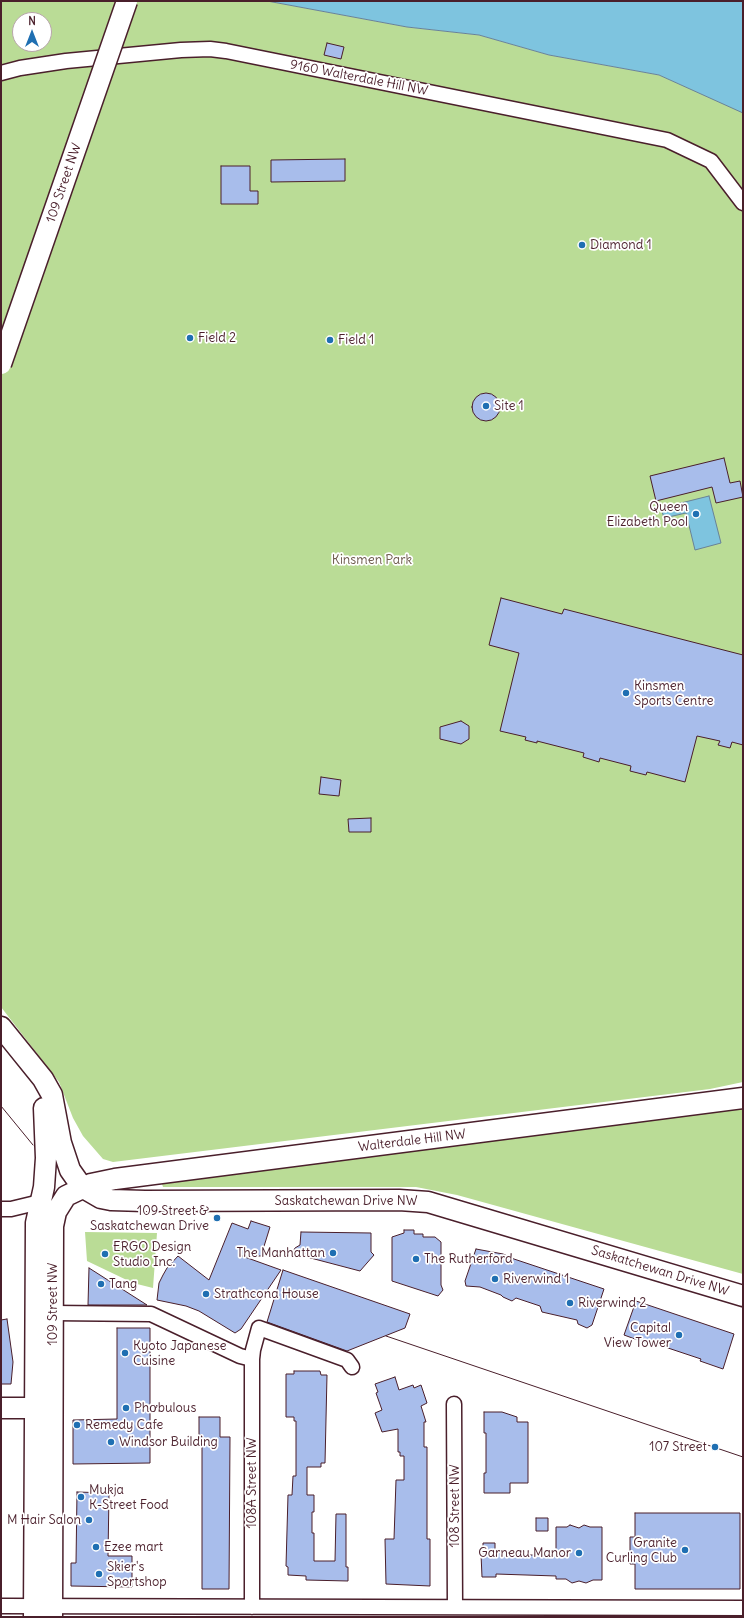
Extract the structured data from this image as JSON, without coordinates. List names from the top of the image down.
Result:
{
  "streets": {
    "main road": ["109 Street NW", "Walterdale Hill NW", "Saskatchewan Drive NW"],
    "street": ["9160 Walterdale Hill NW", "108A Street NW", "108 Street NW"]
  },
  "crossings": [
    ["109 Street NW", "Walterdale Hill NW"],
    ["109 Street NW", "Saskatchewan Drive NW"],
    ["Walterdale Hill NW", "Saskatchewan Drive NW"]
  ],
  "parks": ["Kinsmen Park"],
  "places": [
    "Diamond 1",
    "Field 2",
    "Field 1",
    "Site 1",
    "Queen Elizabeth Pool",
    "Kinsmen Sports Centre",
    "109 Street & Saskatchewan Drive",
    "The Manhattan",
    "ERGO Design Studio Inc.",
    "The Rutherford",
    "Riverwind 1",
    "Tang",
    "Strathcona House",
    "Riverwind 2",
    "Capital View Tower",
    "Kyoto Japanese Cuisine",
    "Phơbulous",
    "Remedy Cafe",
    "Windsor Building",
    "107 Street",
    "Mukja K-Street Food",
    "M Hair Salon",
    "Ezee mart",
    "Granite Curling Club",
    "Garneau Manor",
    "Skier's Sportshop"
  ],
  "north": "top"
}
